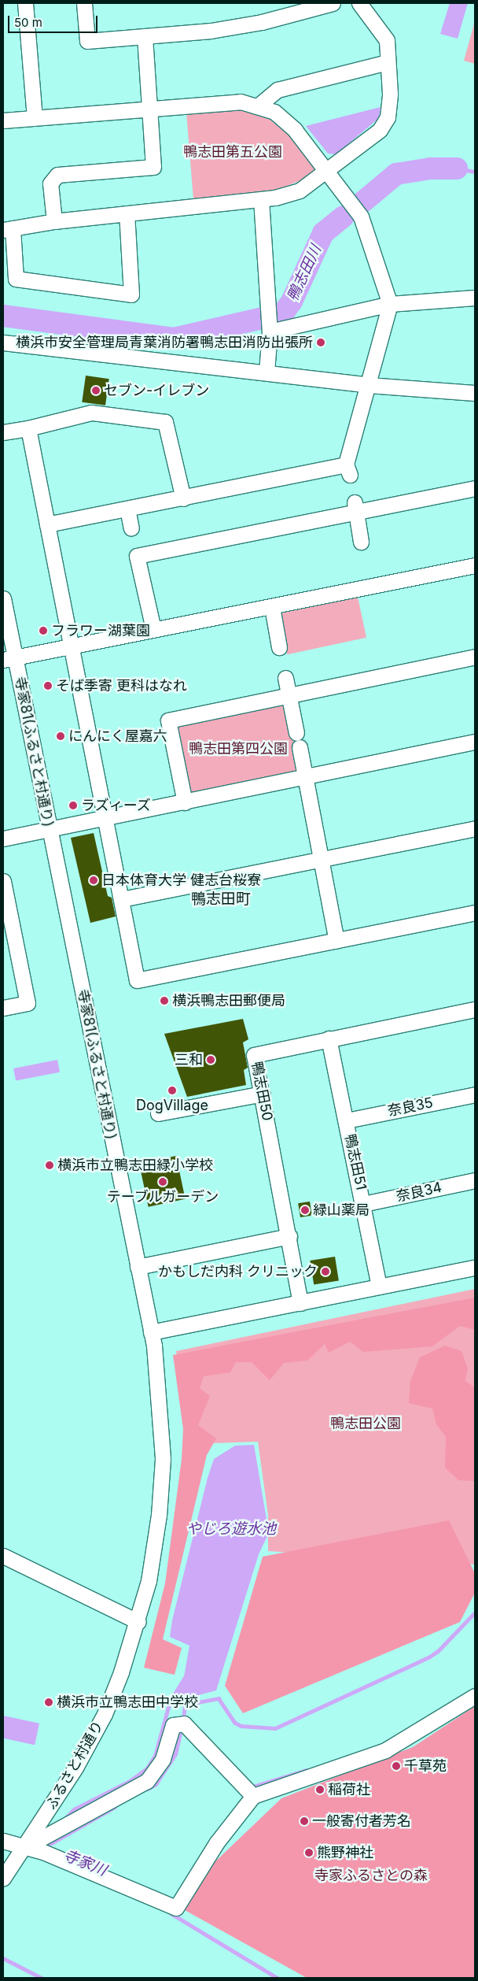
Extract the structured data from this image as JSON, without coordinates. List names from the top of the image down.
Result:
{
  "streets": {
    "street": [
      "寺家81(ふるさと村通り)",
      "鴨志田50",
      "奈良35",
      "鴨志田51",
      "奈良34",
      "ふるさと村通り"
    ]
  },
  "crossings": [
    ["寺家81(ふるさと村通り)", "ふるさと村通り"],
    ["鴨志田50", "鴨志田51"],
    ["奈良35", "鴨志田51"],
    ["鴨志田51", "奈良34"]
  ],
  "districts": ["鴨志田町"],
  "water": ["鴨志田川", "やじろ遊水池", "寺家川"],
  "parks": [
    "鴨志田第五公園",
    "鴨志田第四公園",
    "鴨志田公園",
    "寺家ふるさとの森"
  ],
  "places": [
    "横浜市安全管理局青葉消防署鴨志田消防出張所",
    "セブン-イレブン",
    "フラワー湖葉園",
    "そば季寄 更科はなれ",
    "にんにく屋嘉六",
    "ラズィーズ",
    "日本体育大学 健志台桜寮",
    "横浜鴨志田郵便局",
    "三和",
    "DogVillage",
    "横浜市立鴨志田緑小学校",
    "テーブルガーデン",
    "緑山薬局",
    "かもしだ内科 クリニック",
    "横浜市立鴨志田中学校",
    "千草苑",
    "稲荷社",
    "一般寄付者芳名",
    "熊野神社"
  ],
  "scale_bar": "50 m"
}
